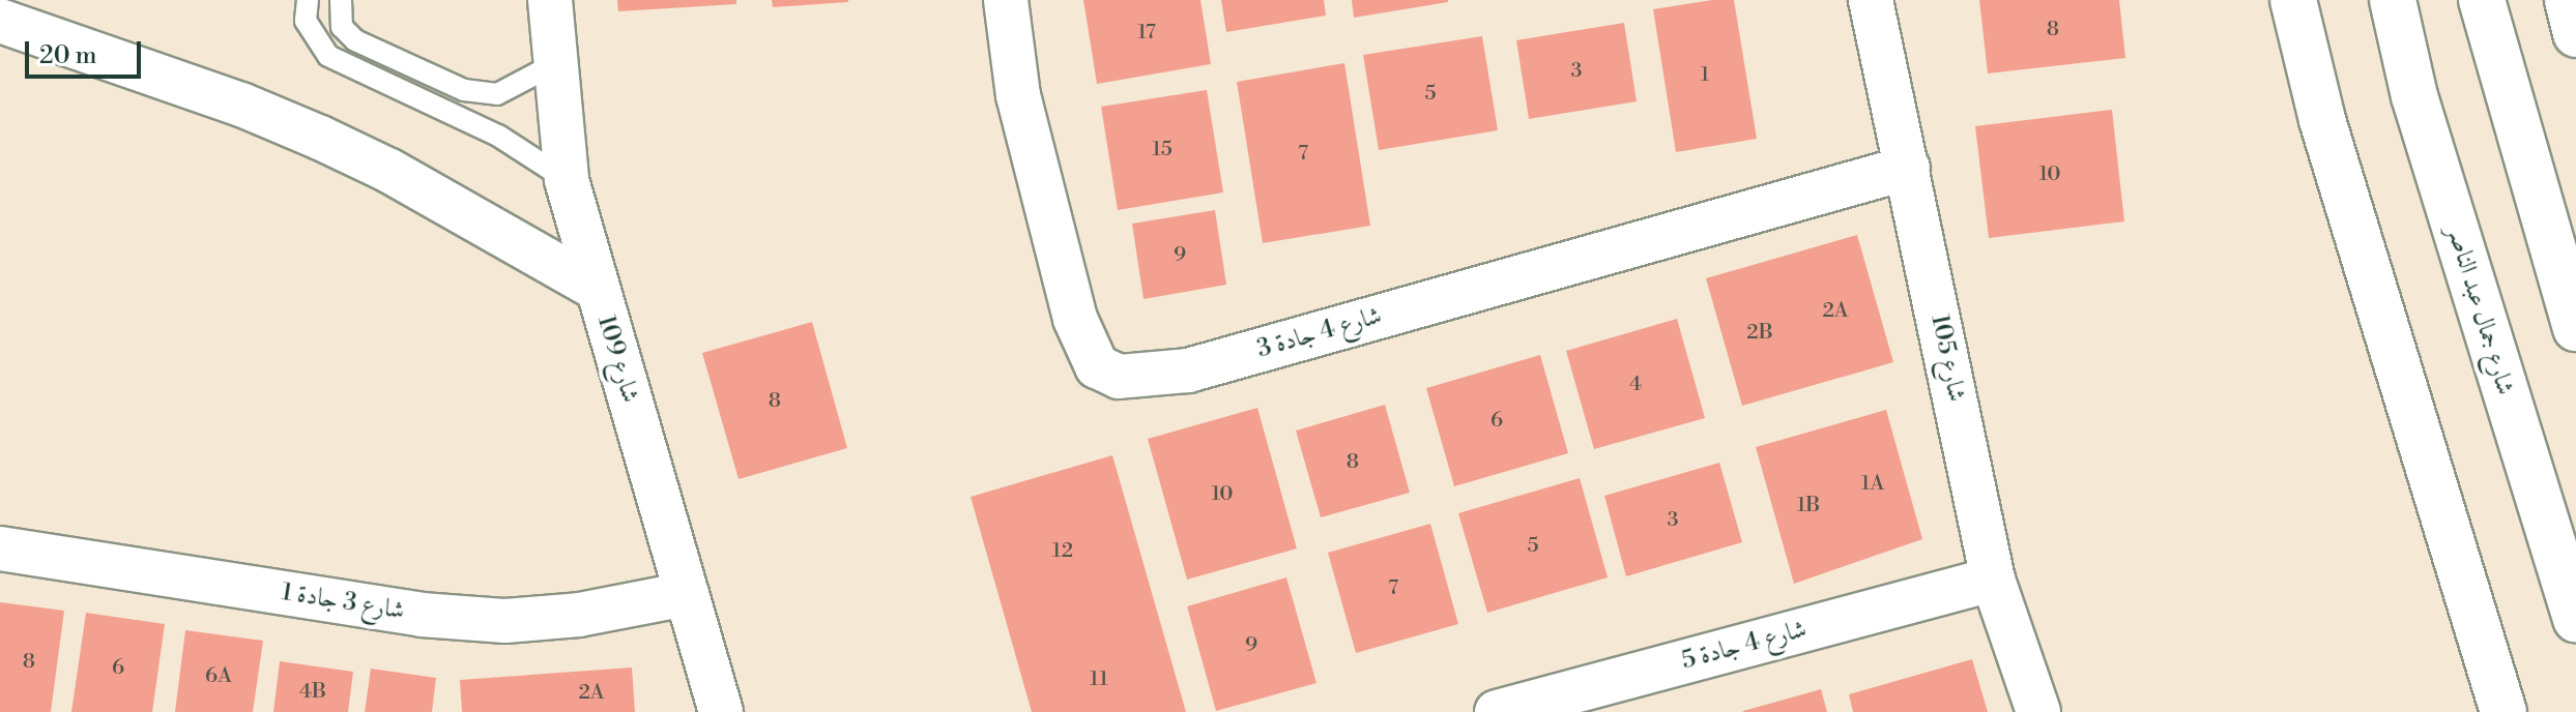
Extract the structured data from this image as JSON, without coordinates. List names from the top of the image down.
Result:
{
  "streets": {
    "main road": ["شارع جمال عبد الناصر"],
    "street": [
      "شارع 4 جادة 3",
      "شارع 105",
      "شارع 109",
      "شارع 3 جادة 1",
      "شارع 4 جادة 5"
    ]
  },
  "crossings": [
    ["شارع 4 جادة 3", "شارع 105"],
    ["شارع 105", "شارع 4 جادة 5"],
    ["شارع 109", "شارع 3 جادة 1"]
  ],
  "house_numbers": [
    "8",
    "17",
    "3",
    "1",
    "5",
    "15",
    "7",
    "10",
    "9",
    "2A",
    "2B",
    "4",
    "8",
    "6",
    "8",
    "1A",
    "10",
    "1B",
    "3",
    "5",
    "12",
    "7",
    "9",
    "8",
    "6",
    "6A",
    "11",
    "4B",
    "2A"
  ],
  "scale_bar": "20 m"
}
